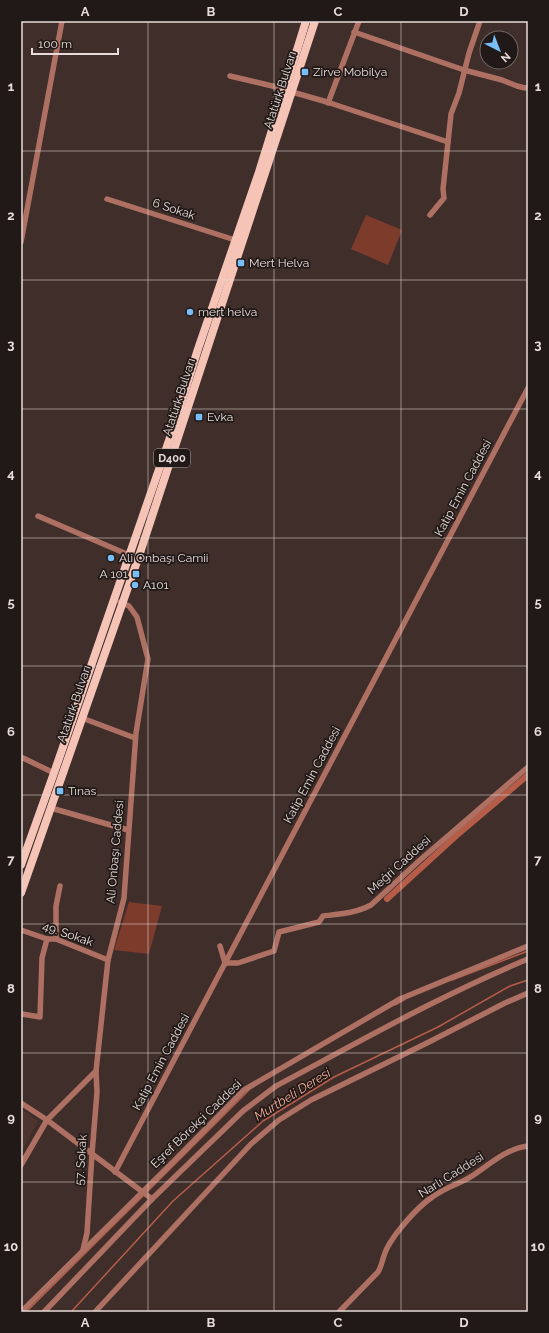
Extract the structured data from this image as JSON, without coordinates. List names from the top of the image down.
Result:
{
  "streets": {
    "main road": ["Atatürk Bulvarı", "D400"],
    "street": [
      "6 Sokak",
      "Katip Emin Caddesi",
      "Ali Onbaşı Caddesi",
      "Meğri Caddesi",
      "49. Sokak",
      "Eşref Börekçi Caddesi",
      "57. Sokak",
      "Narlı Caddesi"
    ]
  },
  "crossings": [
    ["Atatürk Bulvarı", "6 Sokak"],
    ["Atatürk Bulvarı", "Ali Onbaşı Caddesi"],
    ["Katip Emin Caddesi", "Meğri Caddesi"],
    ["Ali Onbaşı Caddesi", "49. Sokak"],
    ["Ali Onbaşı Caddesi", "57. Sokak"],
    ["Eşref Börekçi Caddesi", "57. Sokak"]
  ],
  "water": ["Murtbeli Deresi"],
  "places": {
    "transit": [
      "Zirve Mobilya",
      "Mert Helva",
      "Evka",
      "A 101",
      "Tınas"
    ],
    "other": ["mert helva", "Ali Onbaşı Camii", "A101"]
  },
  "scale_bar": "100 m",
  "north": "bottom right",
  "grid": {
    "columns": [
      "A",
      "B",
      "C",
      "D"
    ],
    "rows": [
      "1",
      "2",
      "3",
      "4",
      "5",
      "6",
      "7",
      "8",
      "9",
      "10"
    ]
  }
}
